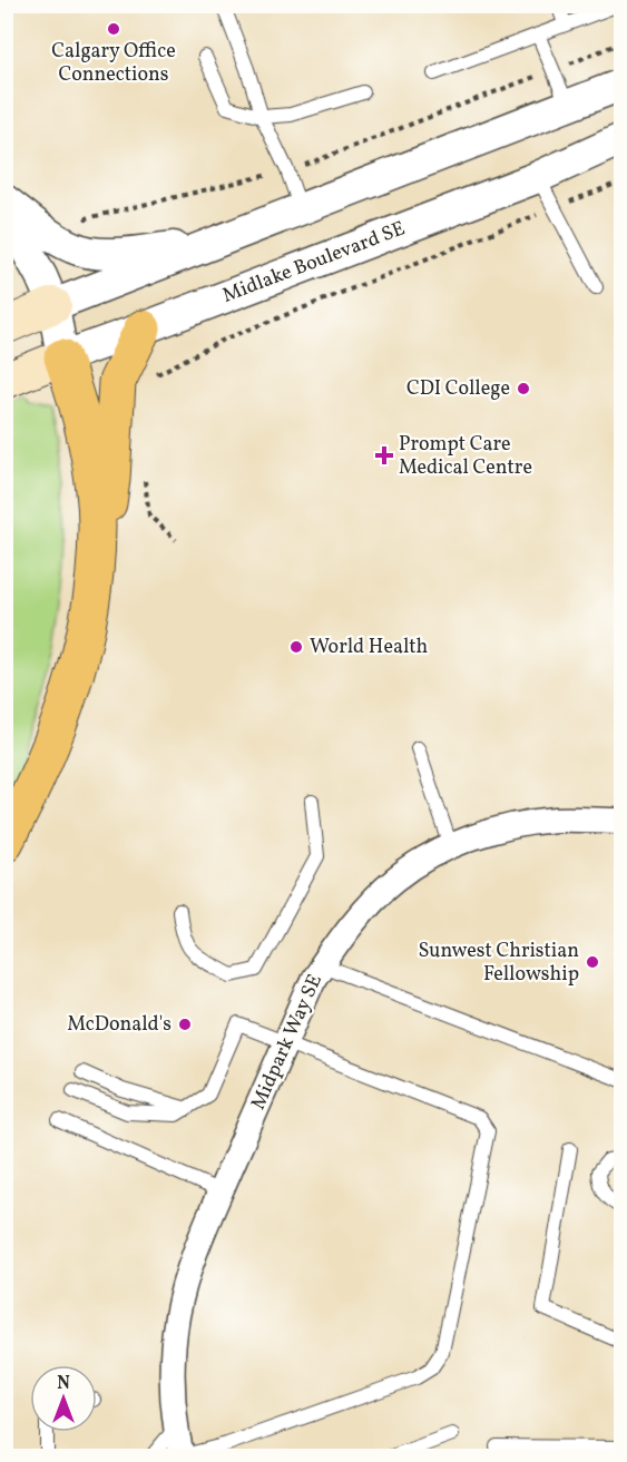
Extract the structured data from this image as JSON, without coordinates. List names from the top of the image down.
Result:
{
  "streets": {
    "main road": ["Midlake Boulevard SE"],
    "street": ["Midpark Way SE"]
  },
  "places": {
    "other": [
      "Calgary Office Connections",
      "CDI College",
      "World Health",
      "Sunwest Christian Fellowship",
      "McDonald's"
    ],
    "health": ["Prompt Care Medical Centre"]
  },
  "north": "top"
}
